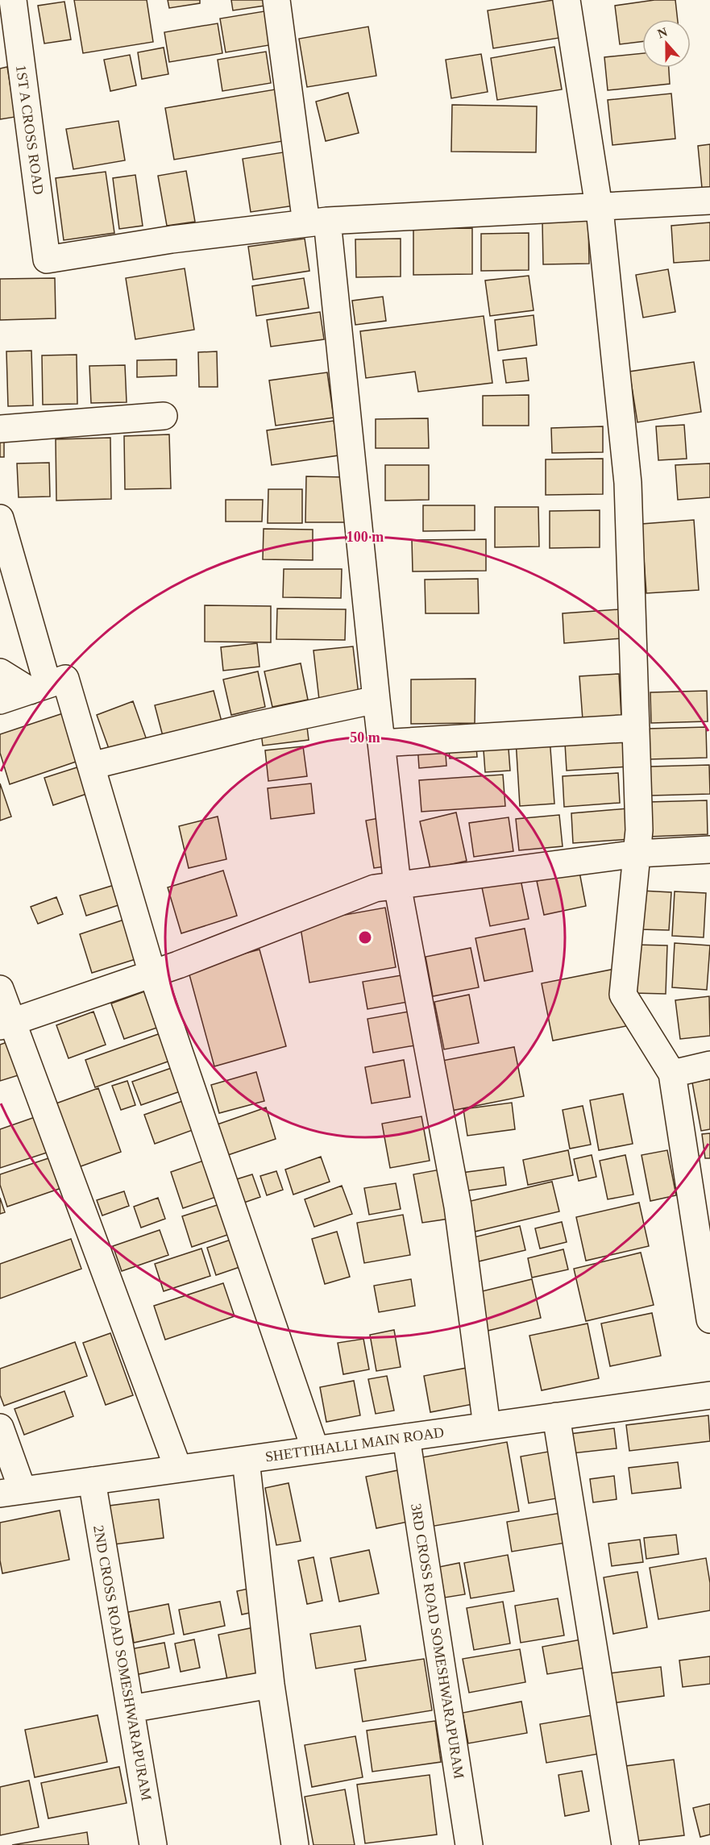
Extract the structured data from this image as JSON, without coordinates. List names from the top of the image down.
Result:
{
  "streets": {
    "street": [
      "1ST A CROSS ROAD",
      "SHETTIHALLI MAIN ROAD",
      "3RD CROSS ROAD SOMESHWARAPURAM",
      "2ND CROSS ROAD SOMESHWARAPURAM"
    ]
  },
  "crossings": [
    ["SHETTIHALLI MAIN ROAD", "3RD CROSS ROAD SOMESHWARAPURAM"],
    ["SHETTIHALLI MAIN ROAD", "2ND CROSS ROAD SOMESHWARAPURAM"]
  ],
  "north": "top",
  "rings": ["100 m", "50 m"]
}
